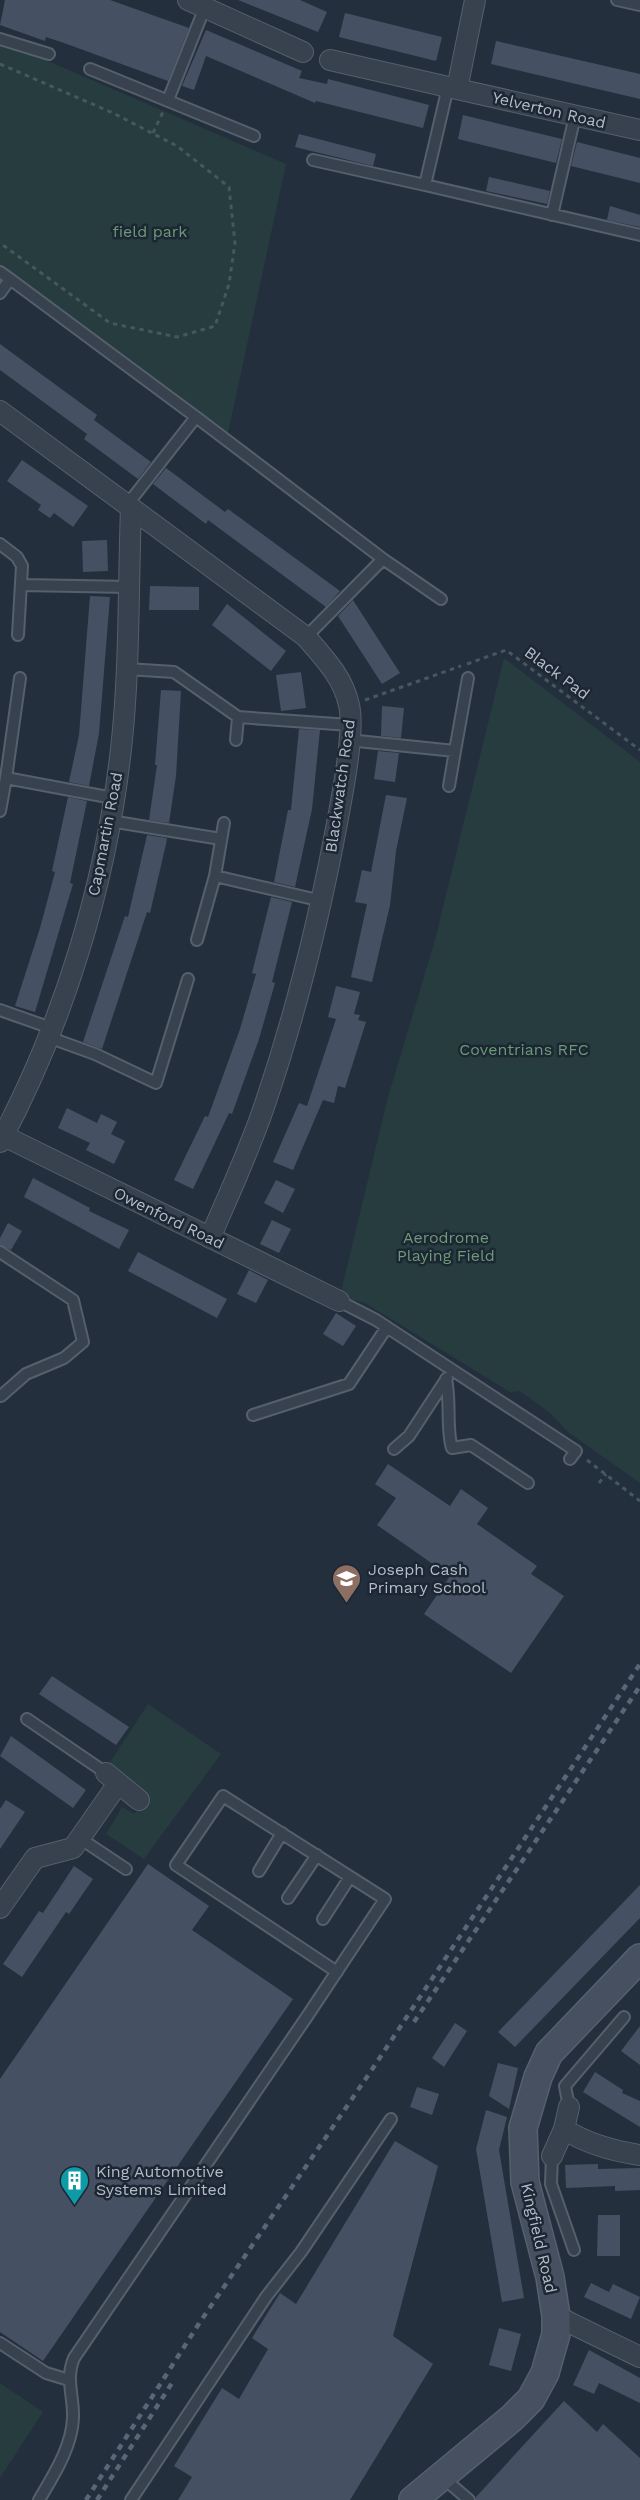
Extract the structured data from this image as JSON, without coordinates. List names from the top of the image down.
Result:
{
  "streets": {
    "street": [
      "Yelverton Road",
      "Blackwatch Road",
      "Capmartin Road",
      "Owenford Road",
      "Kingfield Road"
    ],
    "path": ["Black Pad"]
  },
  "crossings": [
    ["Black Pad", "Blackwatch Road"],
    ["Blackwatch Road", "Capmartin Road"],
    ["Blackwatch Road", "Owenford Road"],
    ["Capmartin Road", "Owenford Road"]
  ],
  "parks": ["field park", "Coventrians RFC", "Aerodrome Playing Field"],
  "places": {
    "school or university": ["Joseph Cash Primary School"],
    "building": ["King Automotive Systems Limited"]
  }
}
